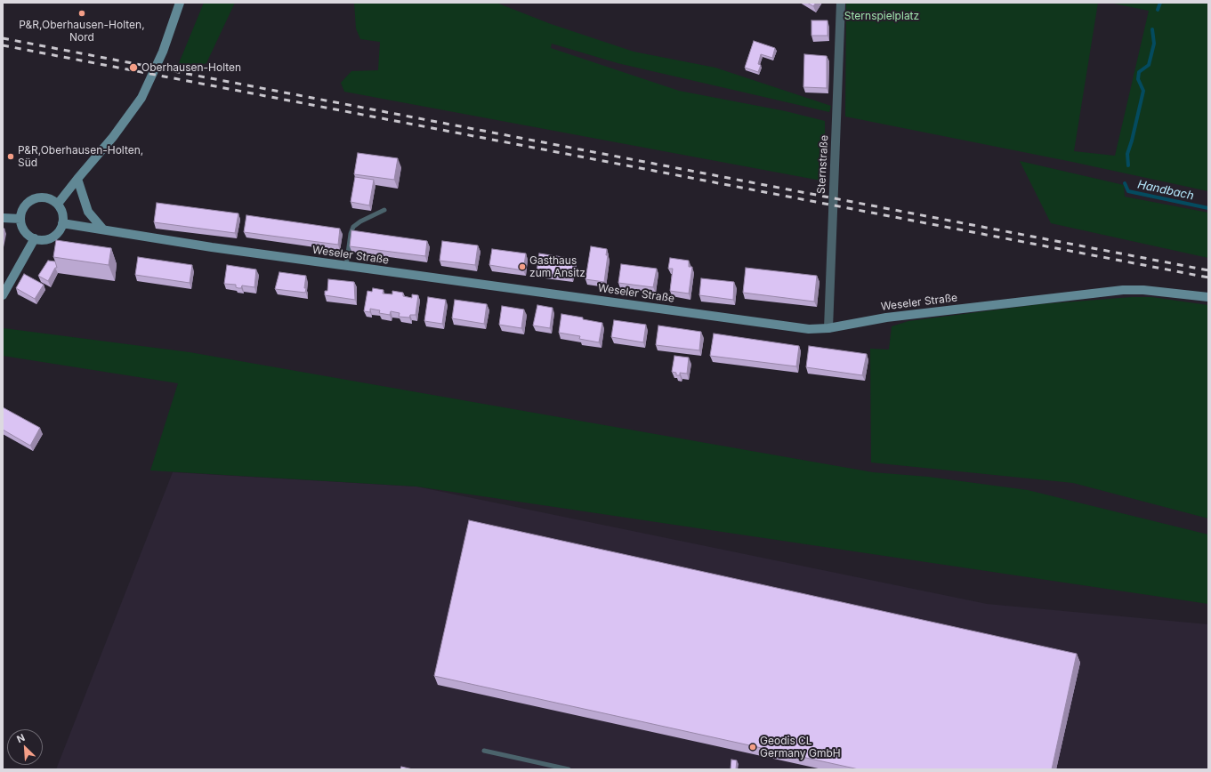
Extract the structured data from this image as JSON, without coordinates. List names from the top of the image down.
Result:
{
  "streets": {
    "main road": ["Weseler Straße"],
    "street": ["Sternstraße"]
  },
  "crossings": [
    ["Sternstraße", "Weseler Straße"]
  ],
  "water": ["Handbach"],
  "parks": ["Sternspielplatz"],
  "places": [
    "P&R,Oberhausen-Holten, Nord",
    "Oberhausen-Holten",
    "P&R,Oberhausen-Holten, Süd",
    "Gasthaus zum Ansitz",
    "Geodis CL Germany GmbH"
  ],
  "north": "top left"
}
